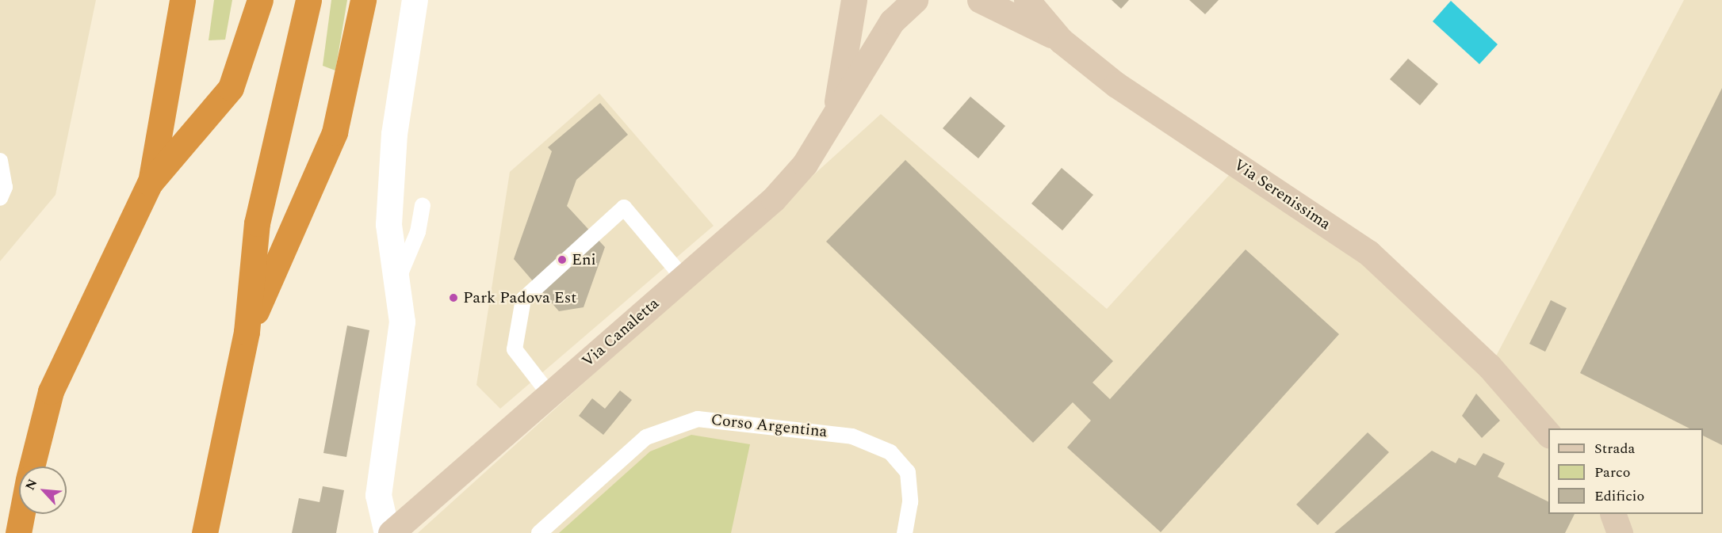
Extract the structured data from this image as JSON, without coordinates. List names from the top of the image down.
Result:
{
  "streets": {
    "street": ["Via Serenissima", "Via Canaletta"],
    "lane": ["Corso Argentina"]
  },
  "places": ["Eni", "Park Padova Est"],
  "legend": ["Strada", "Parco", "Edificio"],
  "north": "top left"
}
